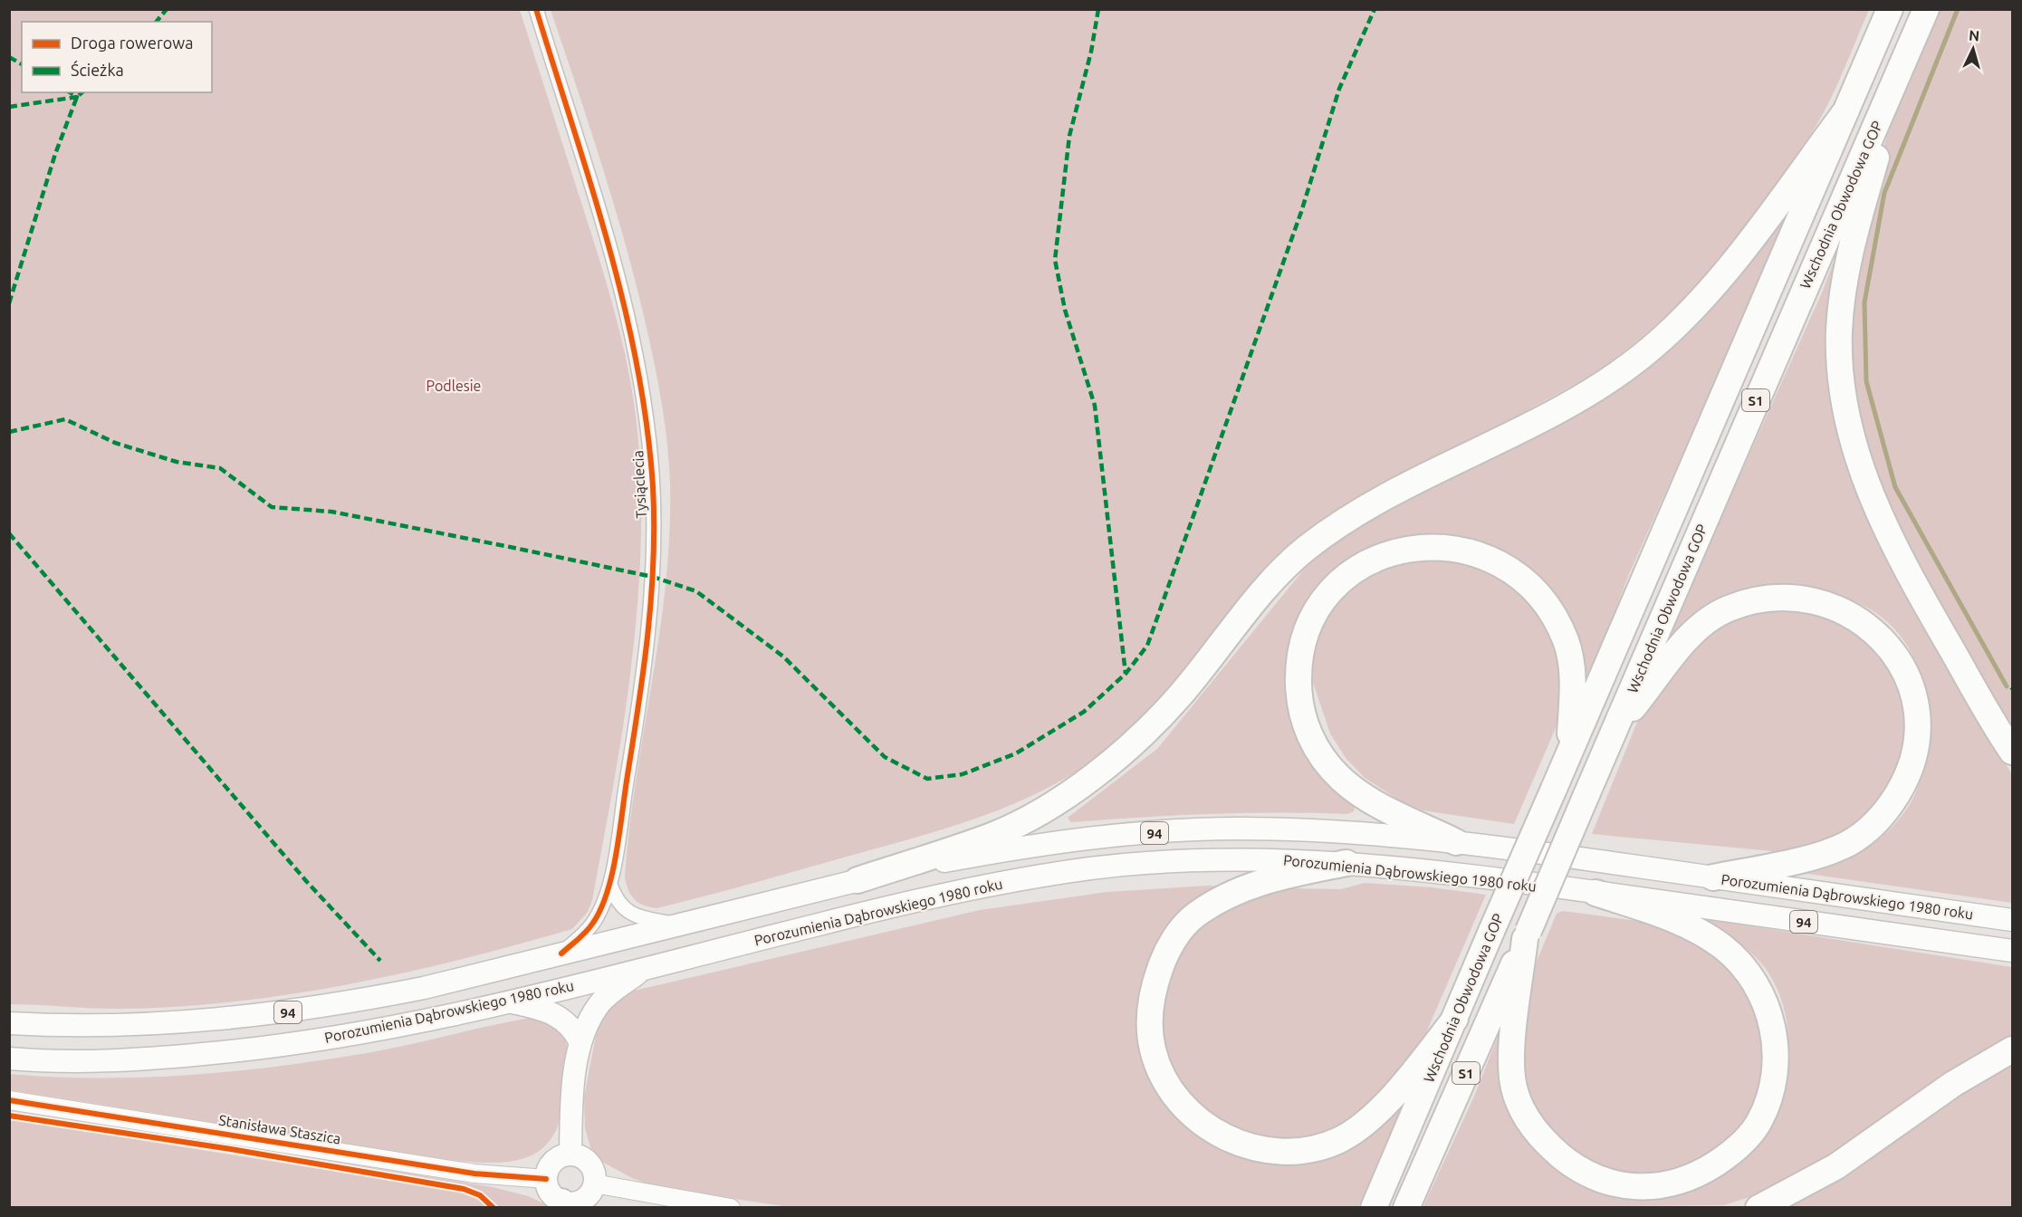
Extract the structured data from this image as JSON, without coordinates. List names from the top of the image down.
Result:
{
  "streets": {
    "highway": ["Wschodnia Obwodowa GOP", "S1"],
    "main road": ["94", "Porozumienia Dąbrowskiego 1980 roku"],
    "street": ["Tysiąclecia", "Stanisława Staszica"]
  },
  "crossings": [
    ["Tysiąclecia", "Porozumienia Dąbrowskiego 1980 roku"]
  ],
  "parks": ["Podlesie"],
  "legend": ["Droga rowerowa", "Ścieżka"],
  "north": "top"
}
